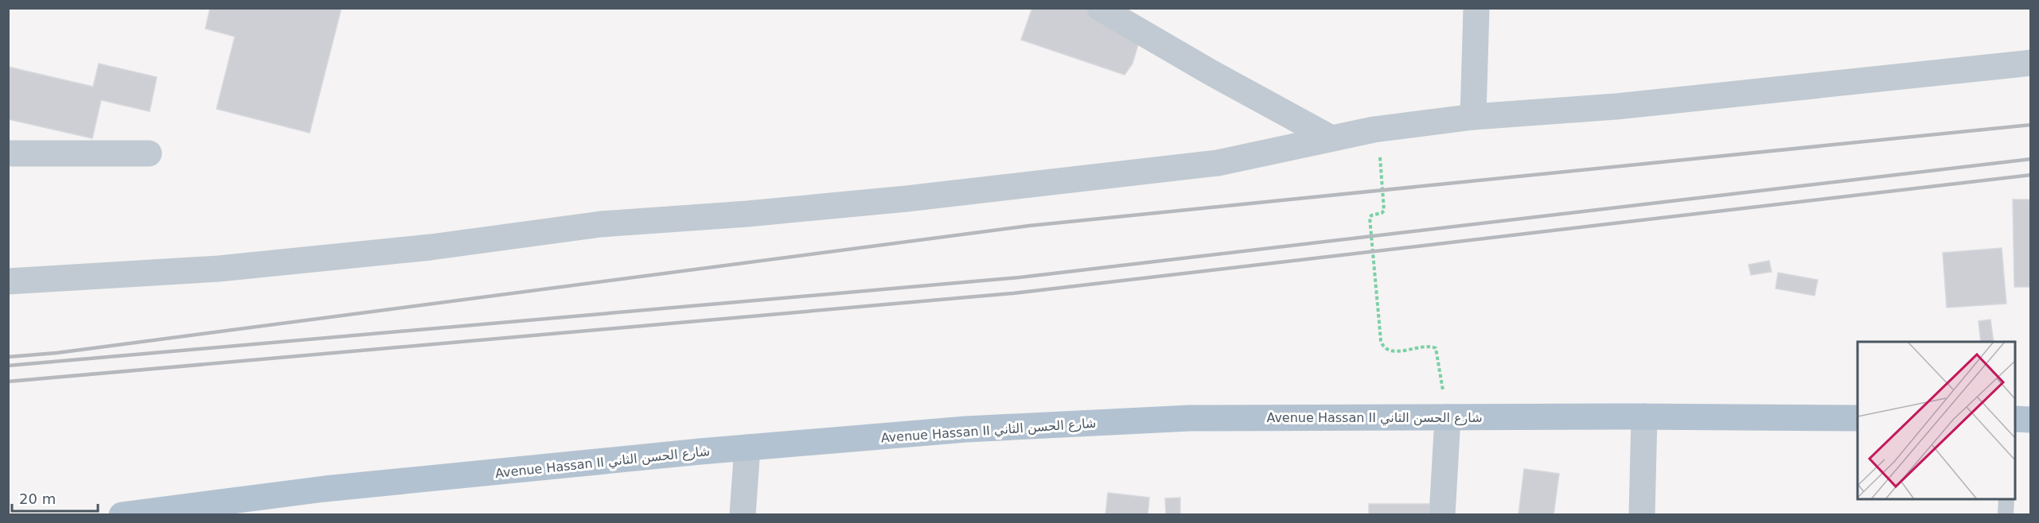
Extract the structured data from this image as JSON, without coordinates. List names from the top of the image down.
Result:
{
  "streets": {
    "main road": ["Avenue Hassan II شارع الحسن الثاني"]
  },
  "scale_bar": "20 m"
}
